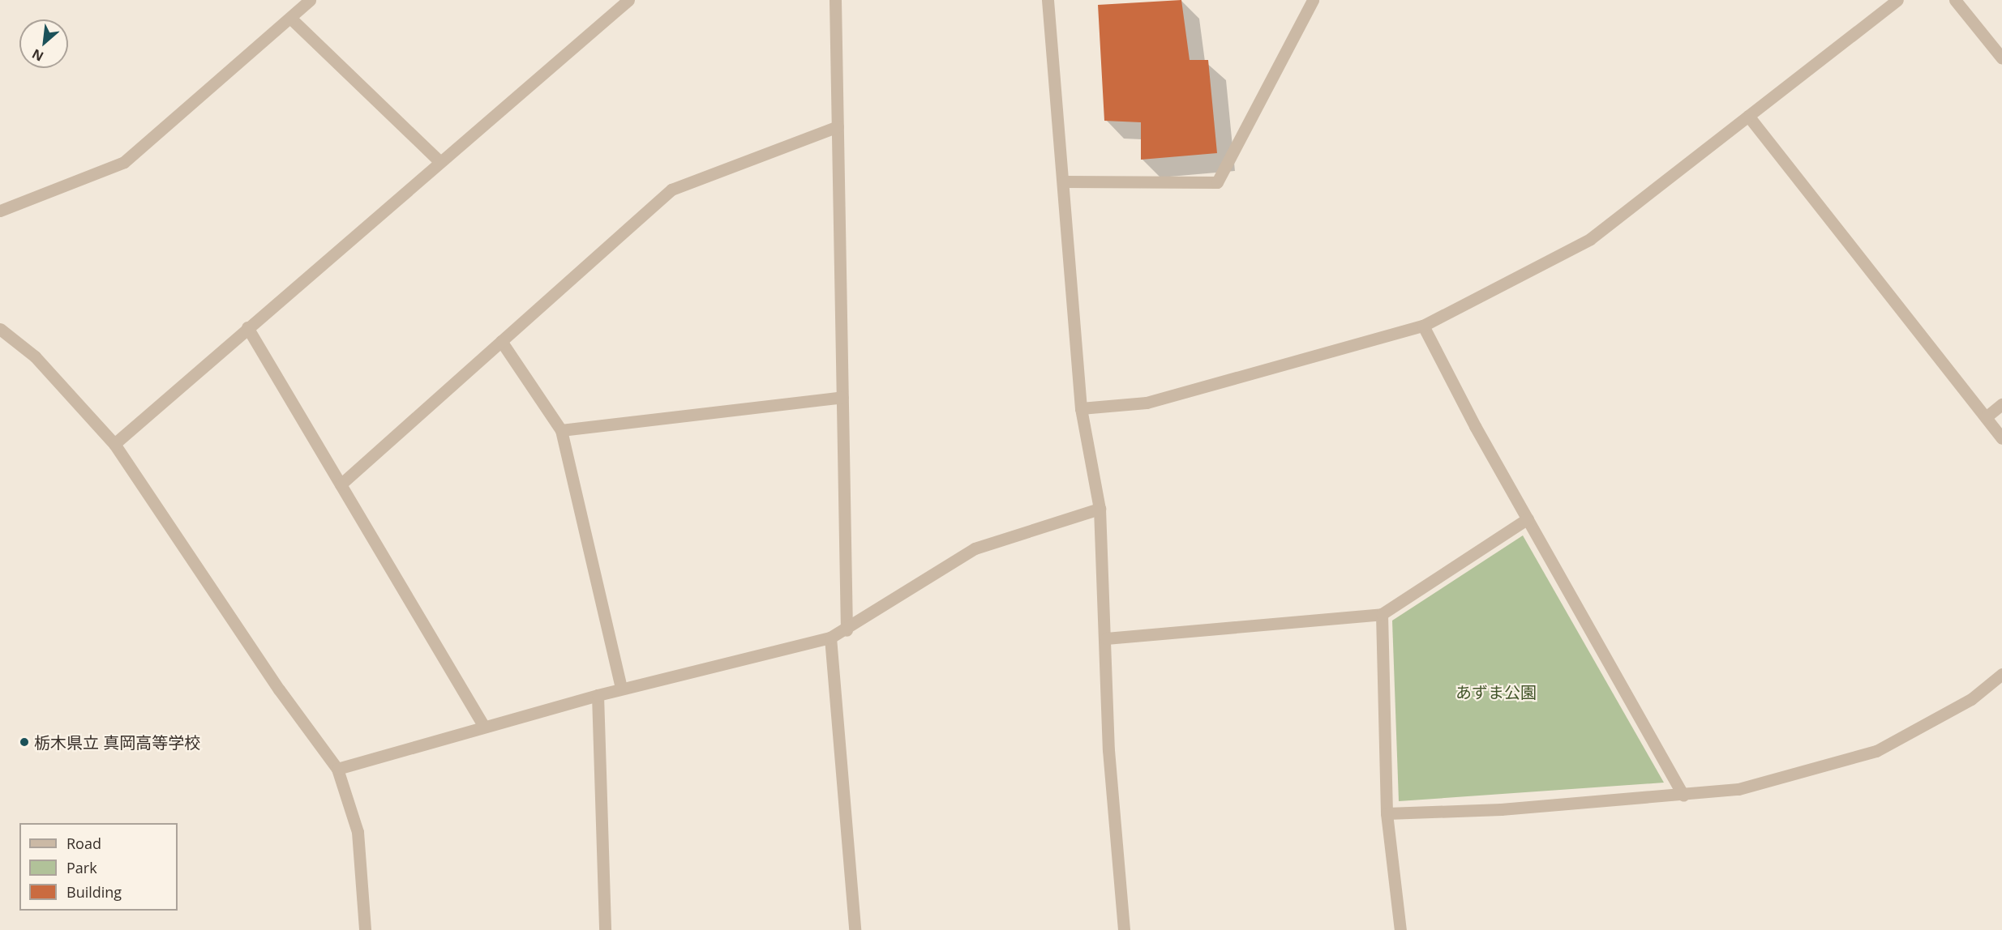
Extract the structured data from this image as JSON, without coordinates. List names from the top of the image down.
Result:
{
  "parks": ["あずま公園"],
  "places": ["栃木県立 真岡高等学校"],
  "legend": ["Road", "Park", "Building"],
  "north": "bottom left"
}
